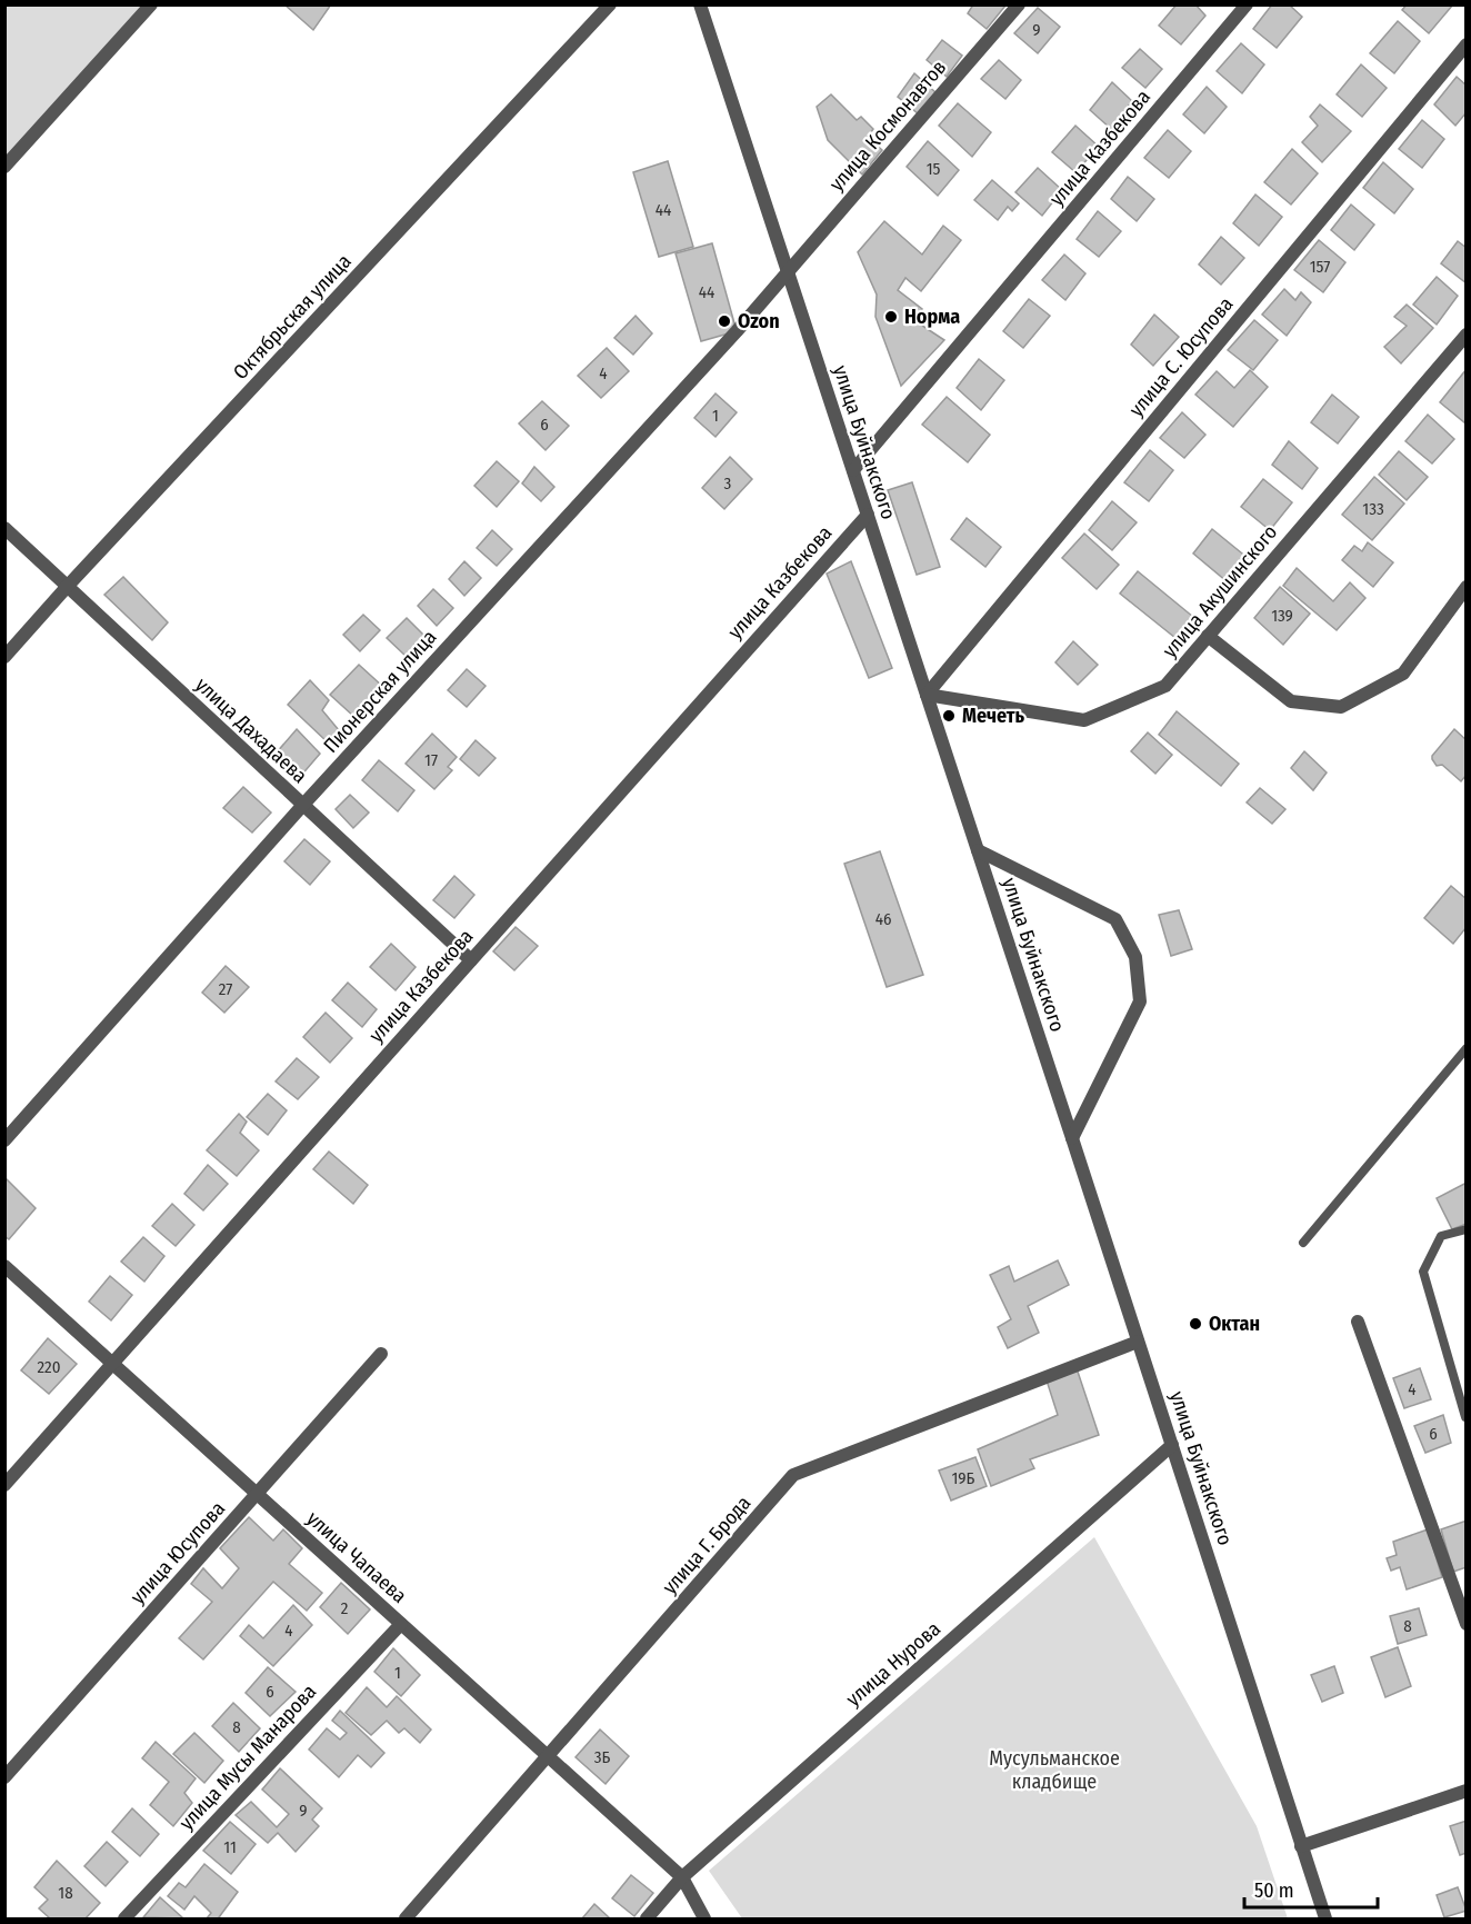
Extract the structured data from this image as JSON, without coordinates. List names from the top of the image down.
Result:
{
  "streets": {
    "street": [
      "улица Космонавтов",
      "улица Казбекова",
      "Октябрьская улица",
      "улица С. Юсупова",
      "улица Буйнакского",
      "улица Акушинского",
      "Пионерская улица",
      "улица Дахадаева",
      "улица Г. Брода",
      "улица Юсупова",
      "улица Чапаева",
      "улица Нурова",
      "улица Мусы Манарова"
    ]
  },
  "crossings": [
    ["улица Космонавтов", "улица Буйнакского"],
    ["улица Космонавтов", "Пионерская улица"],
    ["улица Казбекова", "улица Буйнакского"],
    ["улица Казбекова", "улица Дахадаева"],
    ["улица Казбекова", "улица Чапаева"],
    ["Октябрьская улица", "улица Дахадаева"],
    ["улица С. Юсупова", "улица Буйнакского"],
    ["улица С. Юсупова", "улица Акушинского"],
    ["улица Буйнакского", "улица Акушинского"],
    ["улица Буйнакского", "Пионерская улица"],
    ["улица Буйнакского", "улица Г. Брода"],
    ["улица Буйнакского", "улица Нурова"],
    ["Пионерская улица", "улица Дахадаева"],
    ["улица Г. Брода", "улица Чапаева"],
    ["улица Юсупова", "улица Чапаева"],
    ["улица Чапаева", "улица Нурова"],
    ["улица Чапаева", "улица Мусы Манарова"]
  ],
  "parks": ["Мусульманское кладбище"],
  "places": [
    "Норма",
    "Ozon",
    "Мечеть",
    "Октан"
  ],
  "house_numbers": [
    "9",
    "15",
    "44",
    "157",
    "44",
    "4",
    "1",
    "6",
    "3",
    "133",
    "139",
    "17",
    "46",
    "27",
    "220",
    "4",
    "6",
    "19Б",
    "2",
    "8",
    "4",
    "1",
    "6",
    "8",
    "3Б",
    "9",
    "11",
    "18"
  ],
  "scale_bar": "50 m"
}
